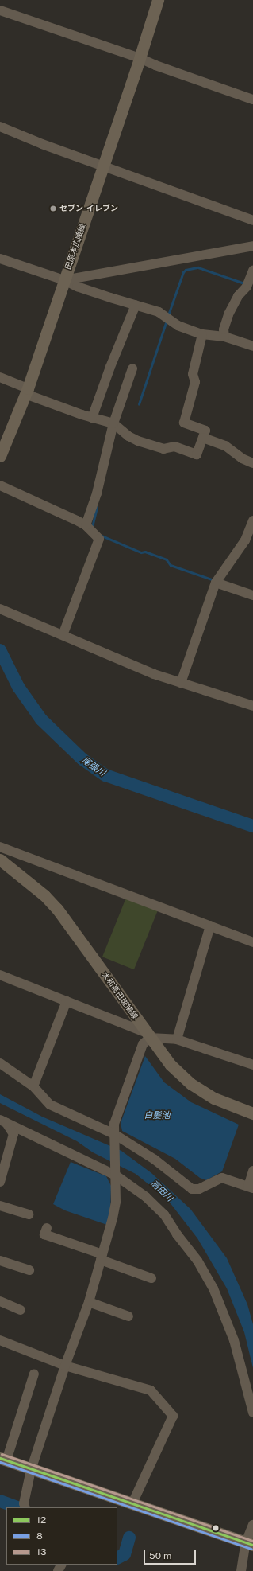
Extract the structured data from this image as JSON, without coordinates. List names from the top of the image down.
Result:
{
  "streets": {
    "main road": ["田原本広陵線", "大和高田斑鳩線"]
  },
  "water": ["尾張川", "白髪池", "高田川"],
  "places": ["セブン-イレブン"],
  "lines": ["transit line 13", "transit line 12", "transit line 8"],
  "legend": ["12", "8", "13"],
  "scale_bar": "50 m"
}
